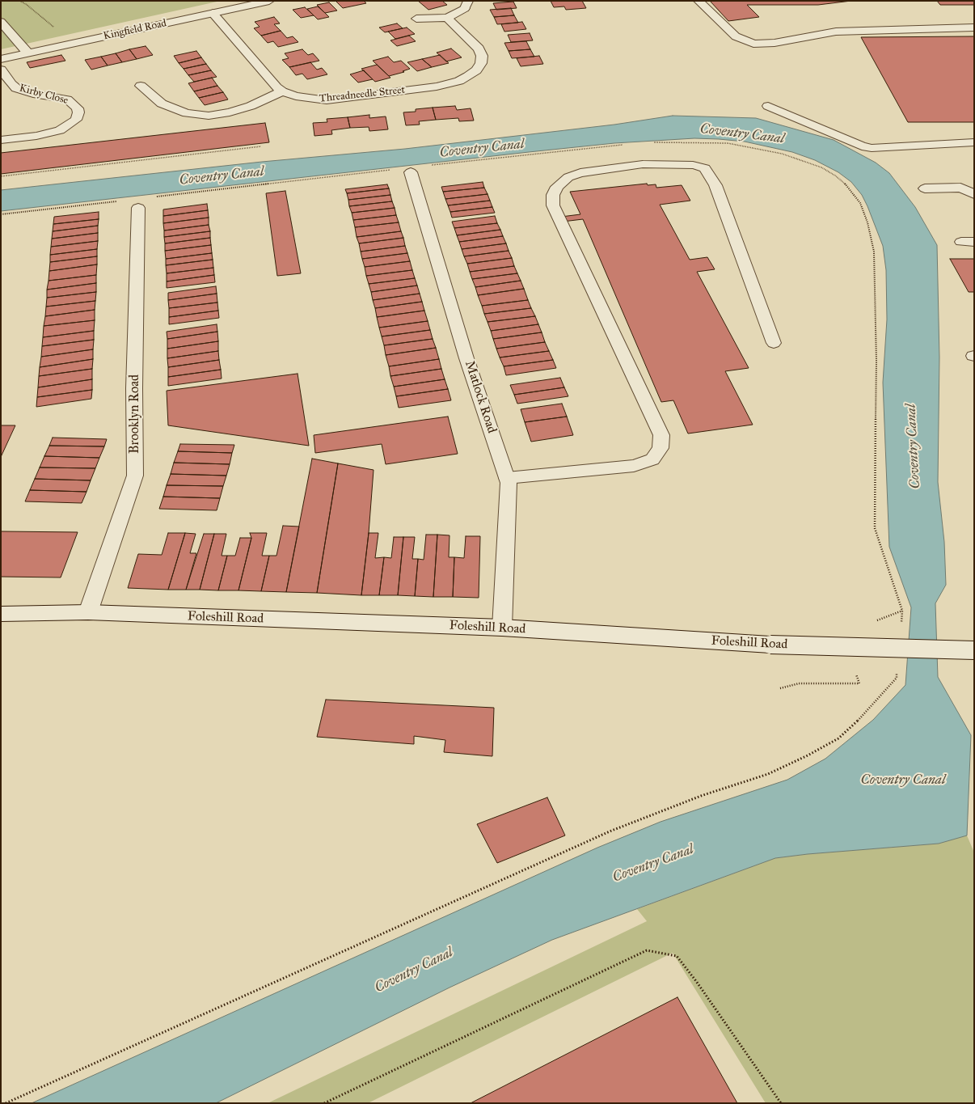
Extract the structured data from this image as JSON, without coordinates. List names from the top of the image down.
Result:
{
  "streets": {
    "street": [
      "Kingfield Road",
      "Kirby Close",
      "Threadneedle Street",
      "Matlock Road",
      "Brooklyn Road",
      "Foleshill Road"
    ]
  },
  "crossings": [
    ["Kingfield Road", "Threadneedle Street"],
    ["Matlock Road", "Foleshill Road"],
    ["Brooklyn Road", "Foleshill Road"]
  ],
  "water": ["Coventry Canal"]
}
